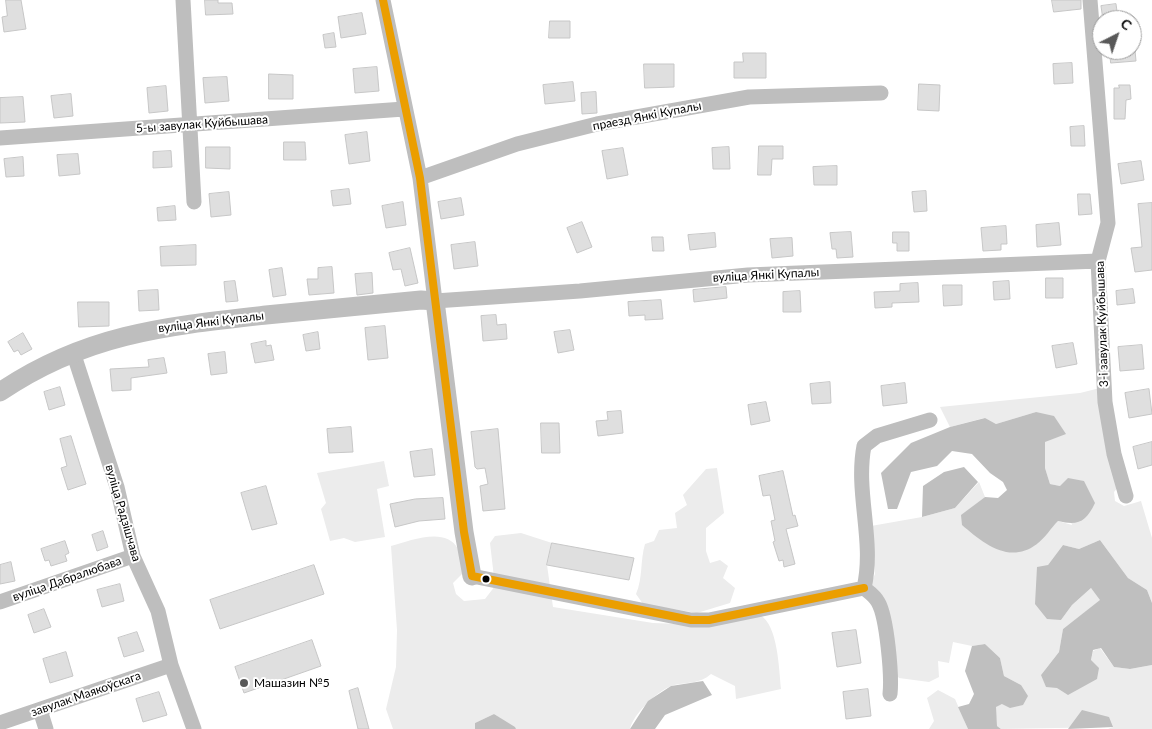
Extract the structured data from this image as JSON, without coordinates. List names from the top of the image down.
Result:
{
  "streets": {
    "street": [
      "праезд Янкі Купалы",
      "5-ы завулак Куйбышава",
      "вуліца Янкі Купалы",
      "3-і завулак Куйбышава",
      "вуліца Радзішчава",
      "вуліца Дабралюбава",
      "завулак Маякоўскага"
    ]
  },
  "crossings": [
    ["вуліца Янкі Купалы", "3-і завулак Куйбышава"],
    ["вуліца Янкі Купалы", "вуліца Радзішчава"],
    ["вуліца Радзішчава", "вуліца Дабралюбава"],
    ["вуліца Радзішчава", "завулак Маякоўскага"]
  ],
  "places": ["Машазин №5"],
  "north": "top right"
}
